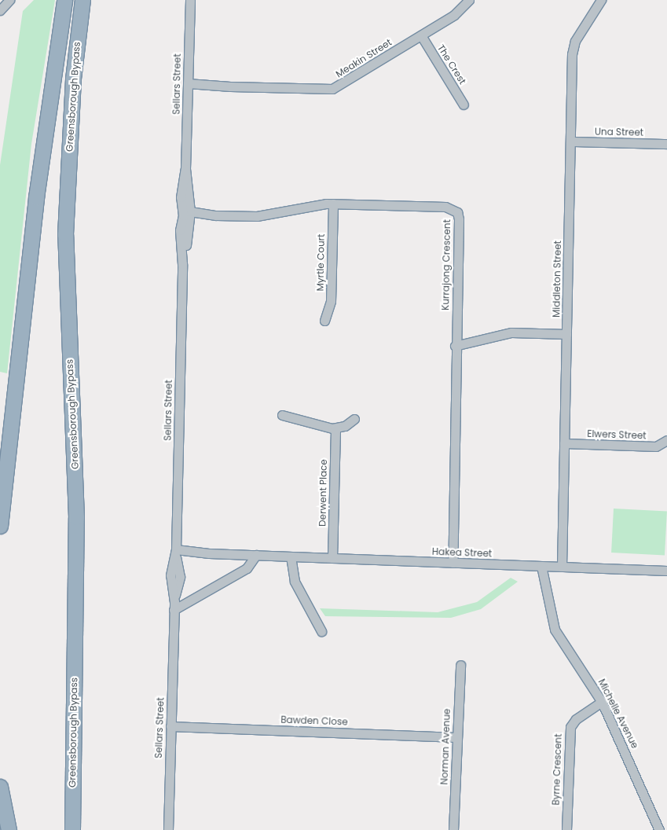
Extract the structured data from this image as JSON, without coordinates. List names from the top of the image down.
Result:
{
  "streets": {
    "highway": ["Greensborough Bypass"],
    "street": [
      "Meakin Street",
      "The Crest",
      "Sellars Street",
      "Una Street",
      "Myrtle Court",
      "Kurrajong Crescent",
      "Middleton Street",
      "Elwers Street",
      "Derwent Place",
      "Hakea Street",
      "Michelle Avenue",
      "Bawden Close",
      "Norman Avenue",
      "Byrne Crescent"
    ]
  },
  "crossings": [
    ["Meakin Street", "The Crest"],
    ["Meakin Street", "Sellars Street"],
    ["Sellars Street", "Kurrajong Crescent"],
    ["Sellars Street", "Hakea Street"],
    ["Sellars Street", "Bawden Close"],
    ["Una Street", "Middleton Street"],
    ["Myrtle Court", "Kurrajong Crescent"],
    ["Kurrajong Crescent", "Hakea Street"],
    ["Middleton Street", "Elwers Street"],
    ["Middleton Street", "Hakea Street"],
    ["Derwent Place", "Hakea Street"],
    ["Hakea Street", "Michelle Avenue"],
    ["Michelle Avenue", "Byrne Crescent"],
    ["Bawden Close", "Norman Avenue"]
  ]
}
